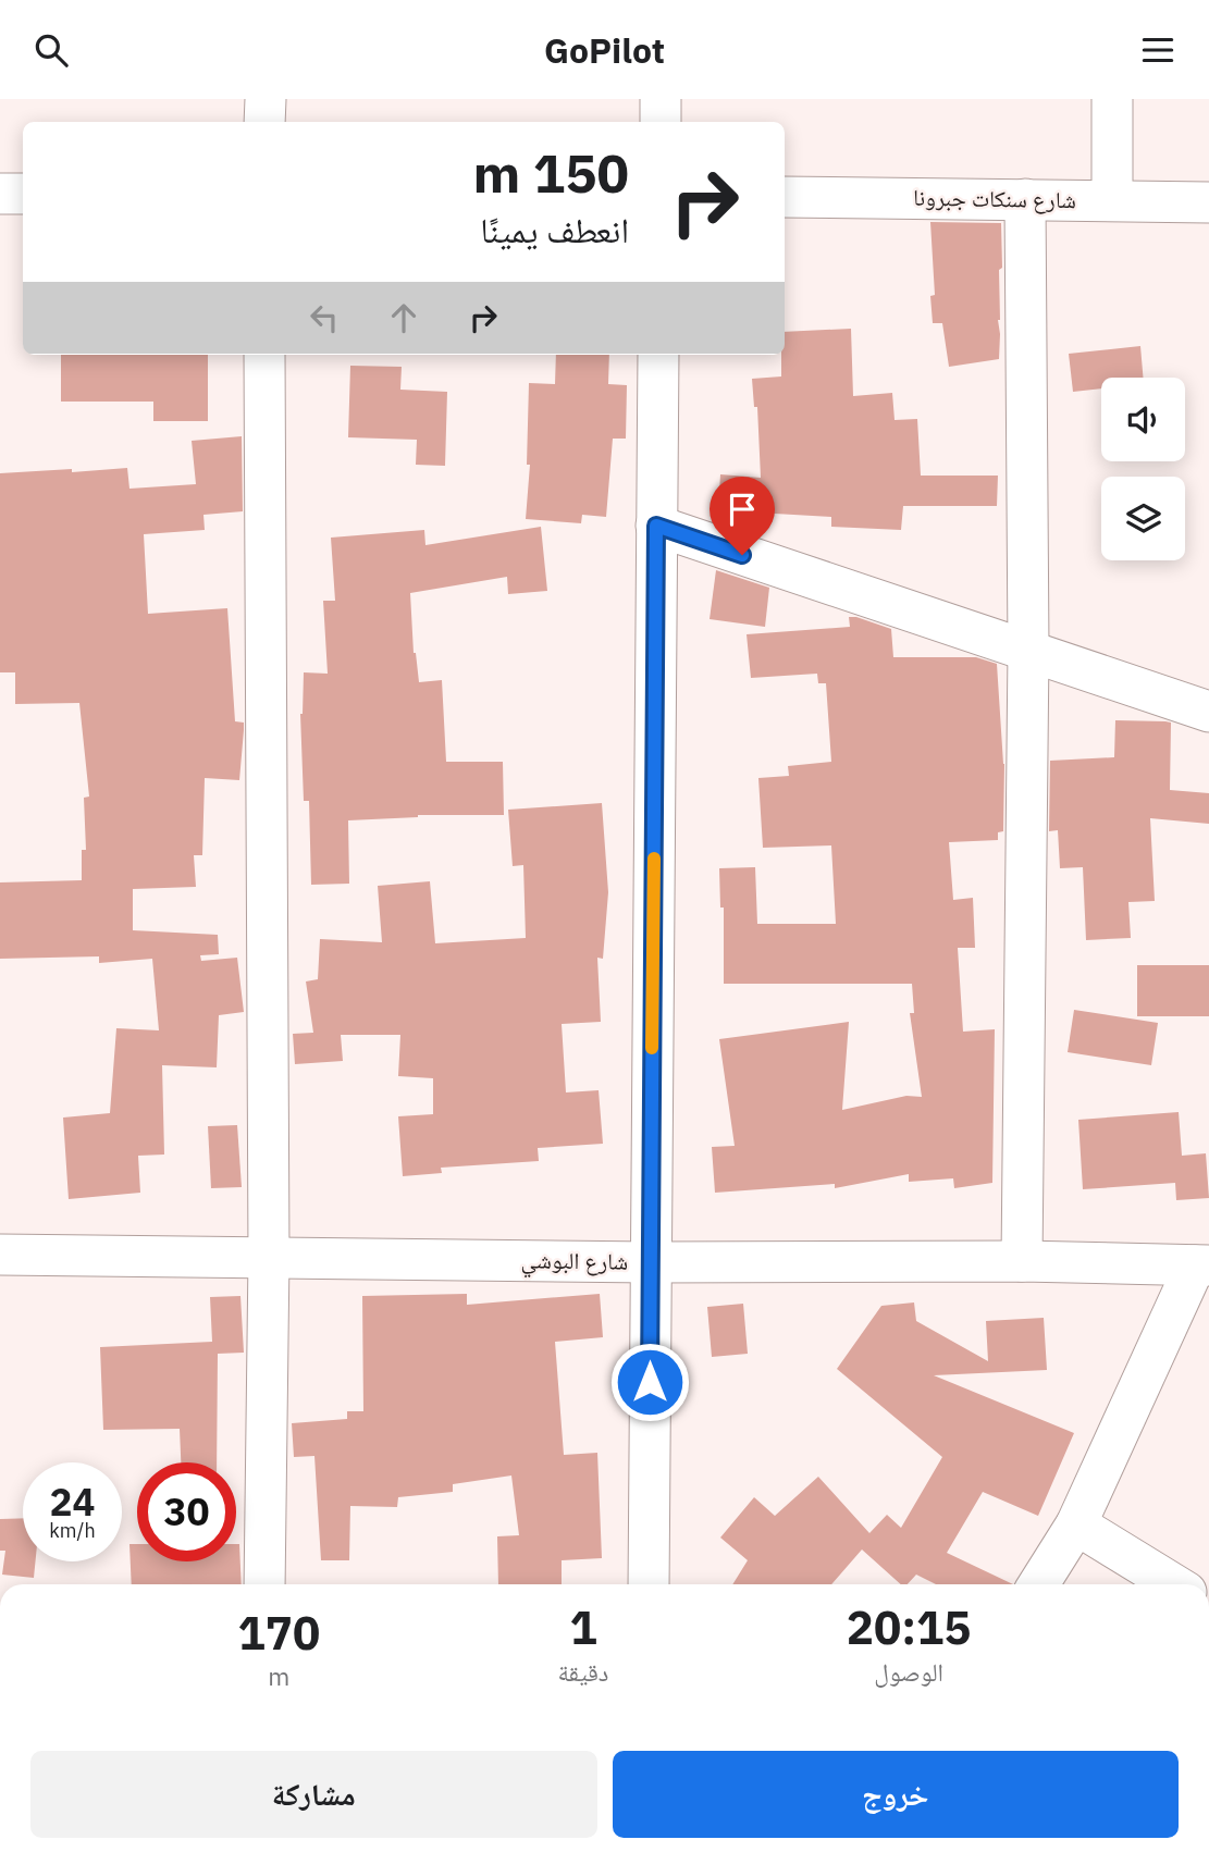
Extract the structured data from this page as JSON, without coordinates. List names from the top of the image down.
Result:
{
  "streets": {
    "street": ["شارع سنكات جبرونا", "شارع البوشي"]
  },
  "page": {
    "header": "GoPilot",
    "turn": ["150 m", "انعطف يمينًا"],
    "speed": "24 km/h",
    "limit": "30",
    "eta": [
      "20:15",
      "الوصول",
      "1",
      "دقيقة",
      "170",
      "m"
    ],
    "buttons": ["خروج", "مشاركة"]
  }
}
